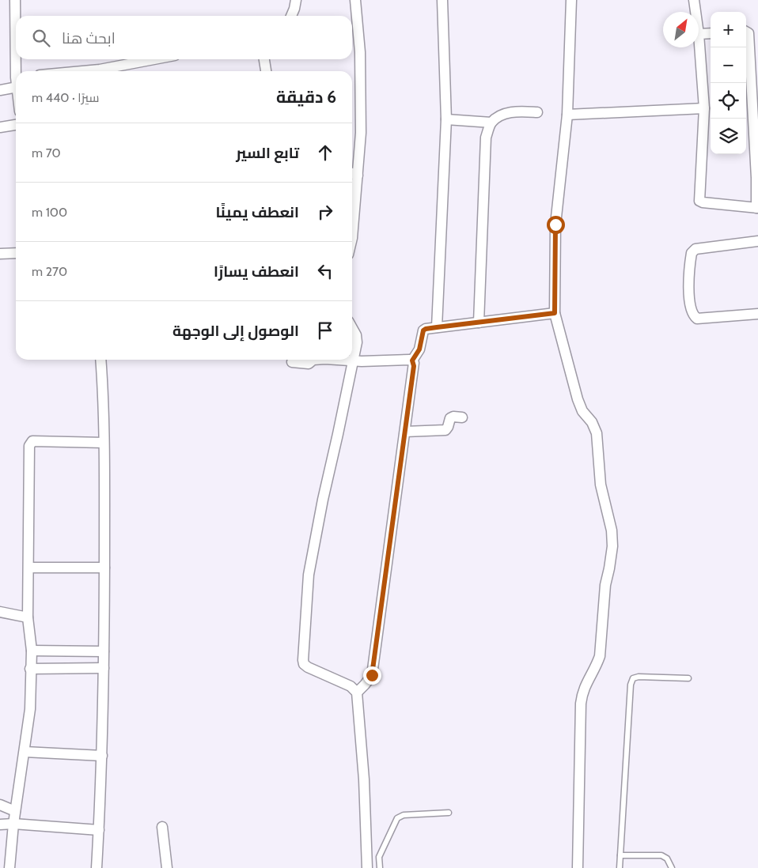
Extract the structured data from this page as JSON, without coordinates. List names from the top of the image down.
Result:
{
  "north": "top right",
  "page": {
    "map_buttons": ["+", "−"],
    "search": "ابحث هنا",
    "heading": ["6 دقيقة", "سيرًا · 440 m"],
    "list": [
      ["تابع السير", "70 m"],
      ["انعطف يمينًا", "100 m"],
      ["انعطف يسارًا", "270 m"],
      "الوصول إلى الوجهة"
    ]
  }
}
